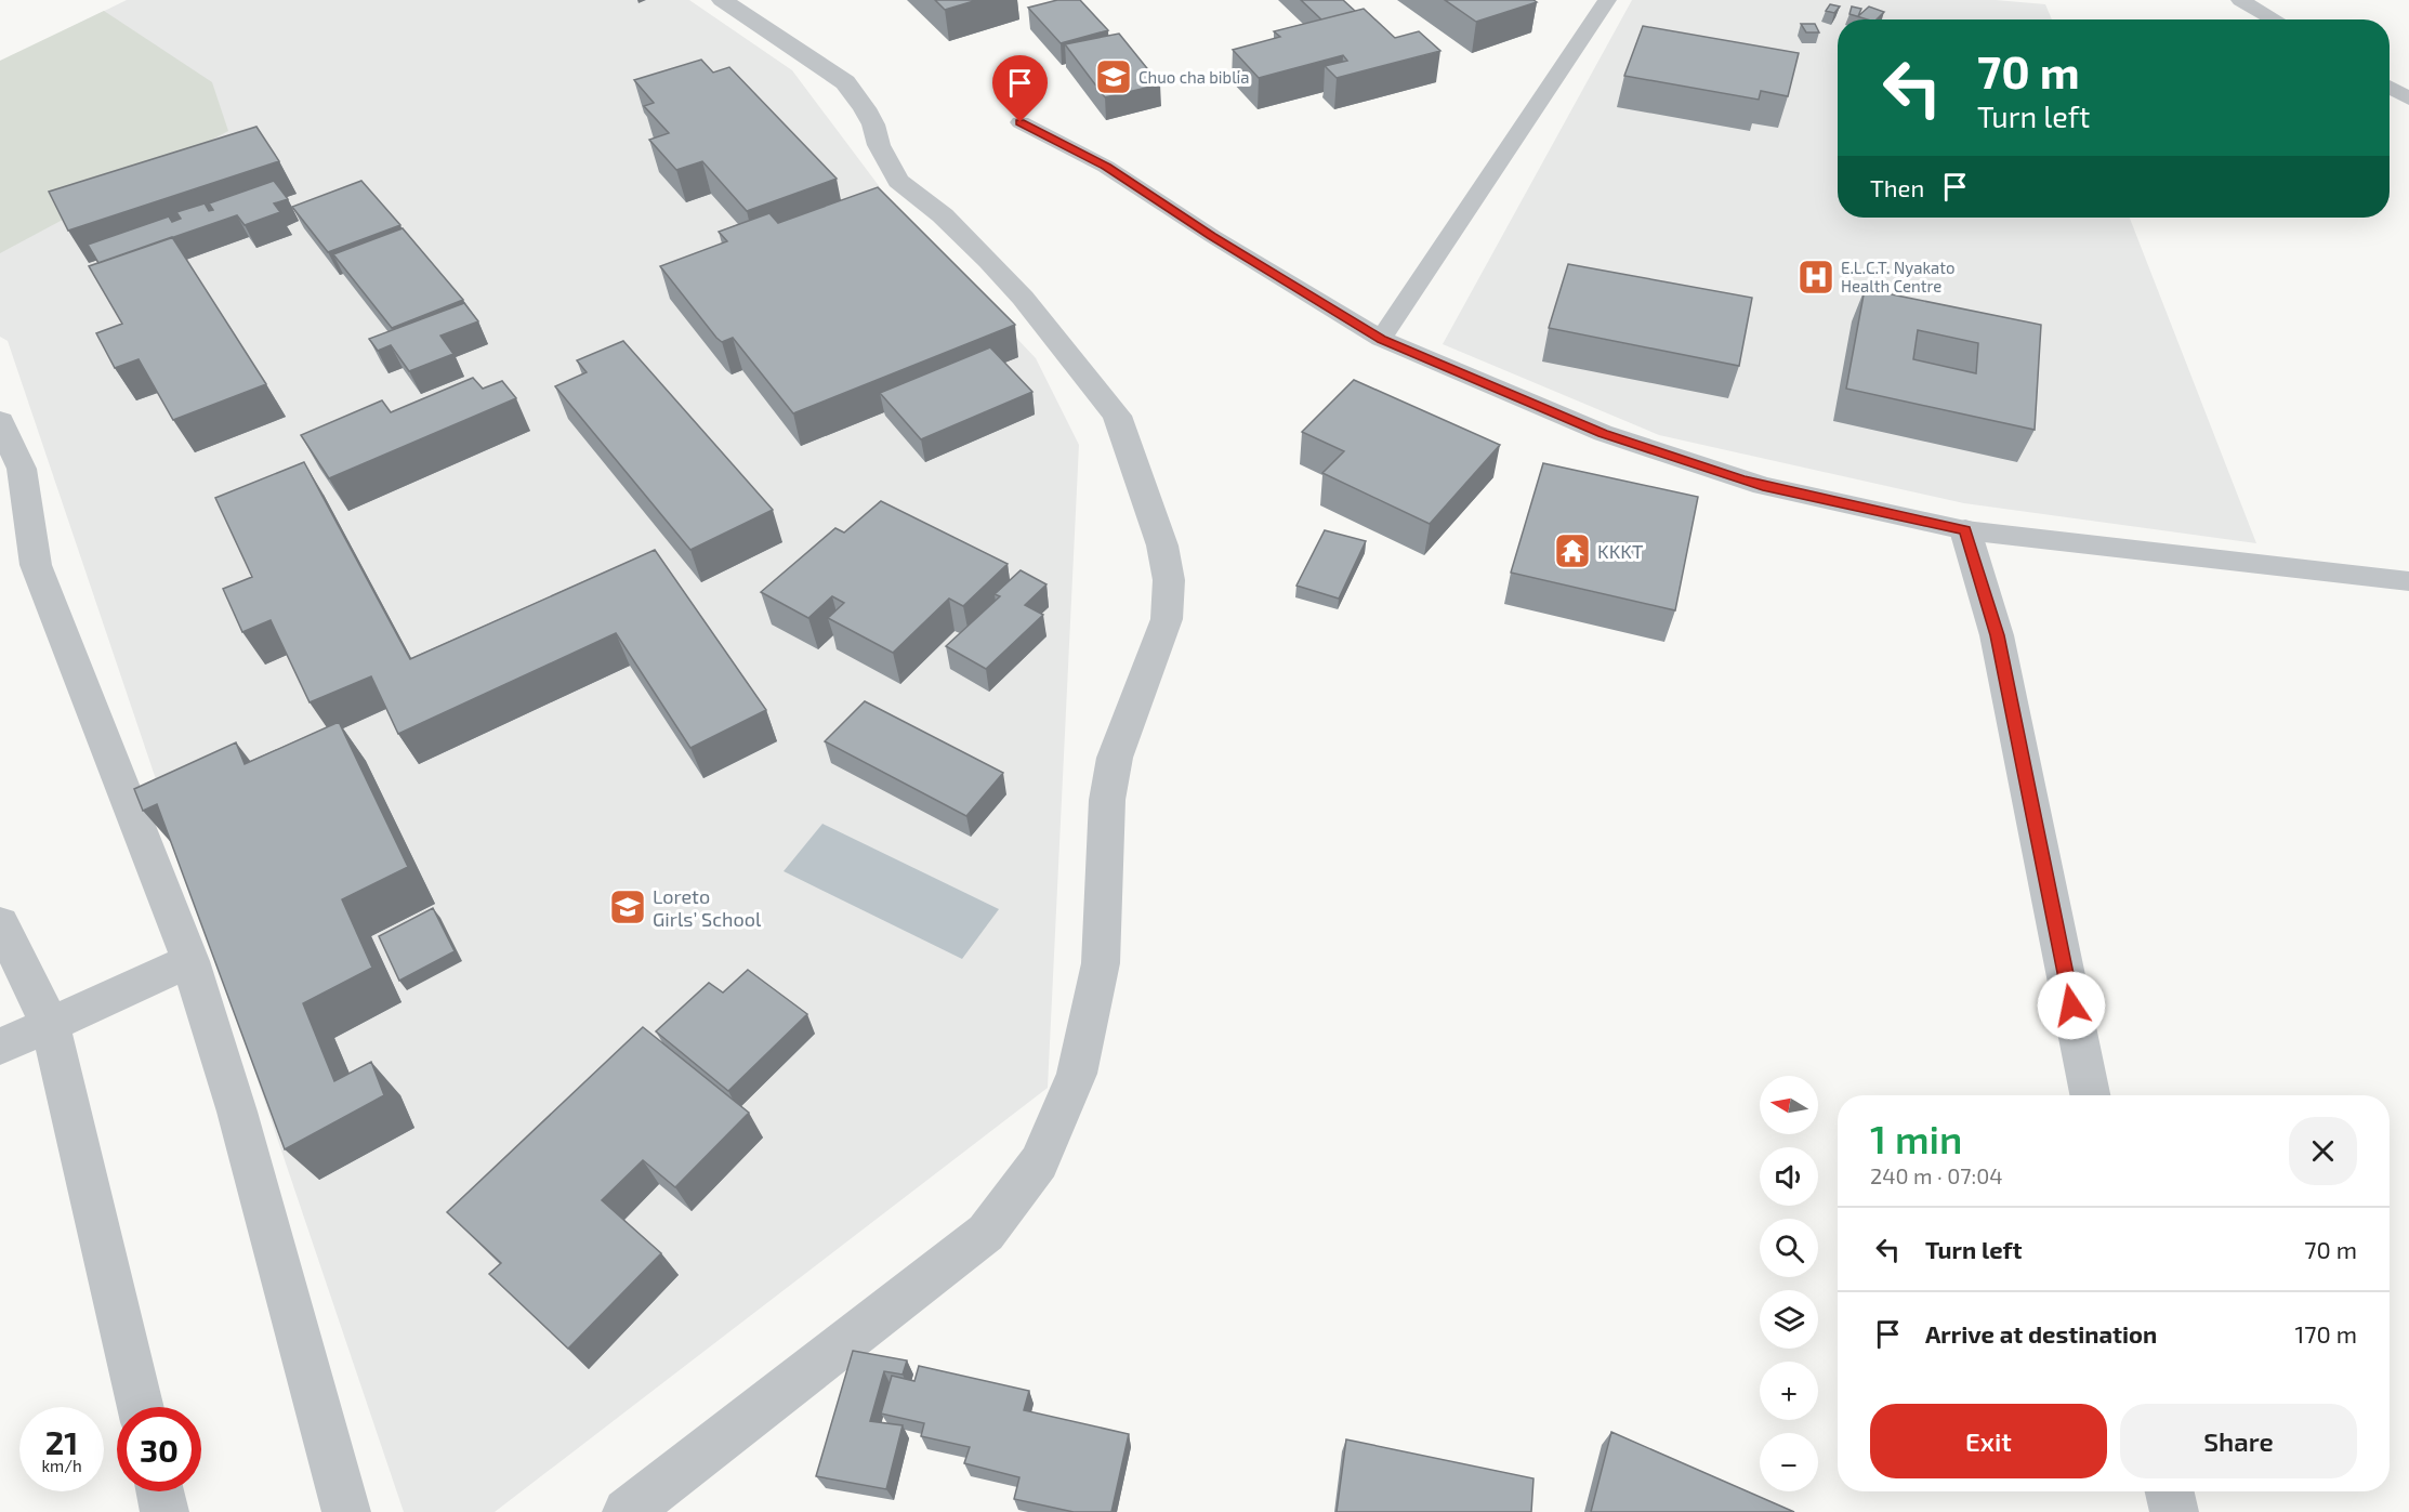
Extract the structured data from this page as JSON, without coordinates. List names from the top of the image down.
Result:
{
  "places": {
    "school or university": ["Chuo cha biblia", "Loreto Girls’ School"],
    "hospital": ["E.L.C.T. Nyakato Health Centre"],
    "temple": ["KKKT"]
  },
  "north": "left",
  "page": {
    "turn": ["70 m", "Turn left"],
    "then": "Then",
    "map_buttons": ["+", "−"],
    "heading": ["1 min", "240 m · 07:04"],
    "list": [
      {
        "name": "Turn left",
        "value": "70 m"
      },
      {
        "name": "Arrive at destination",
        "value": "170 m"
      }
    ],
    "buttons": ["Exit", "Share"],
    "speed": "21 km/h",
    "limit": "30"
  }
}
